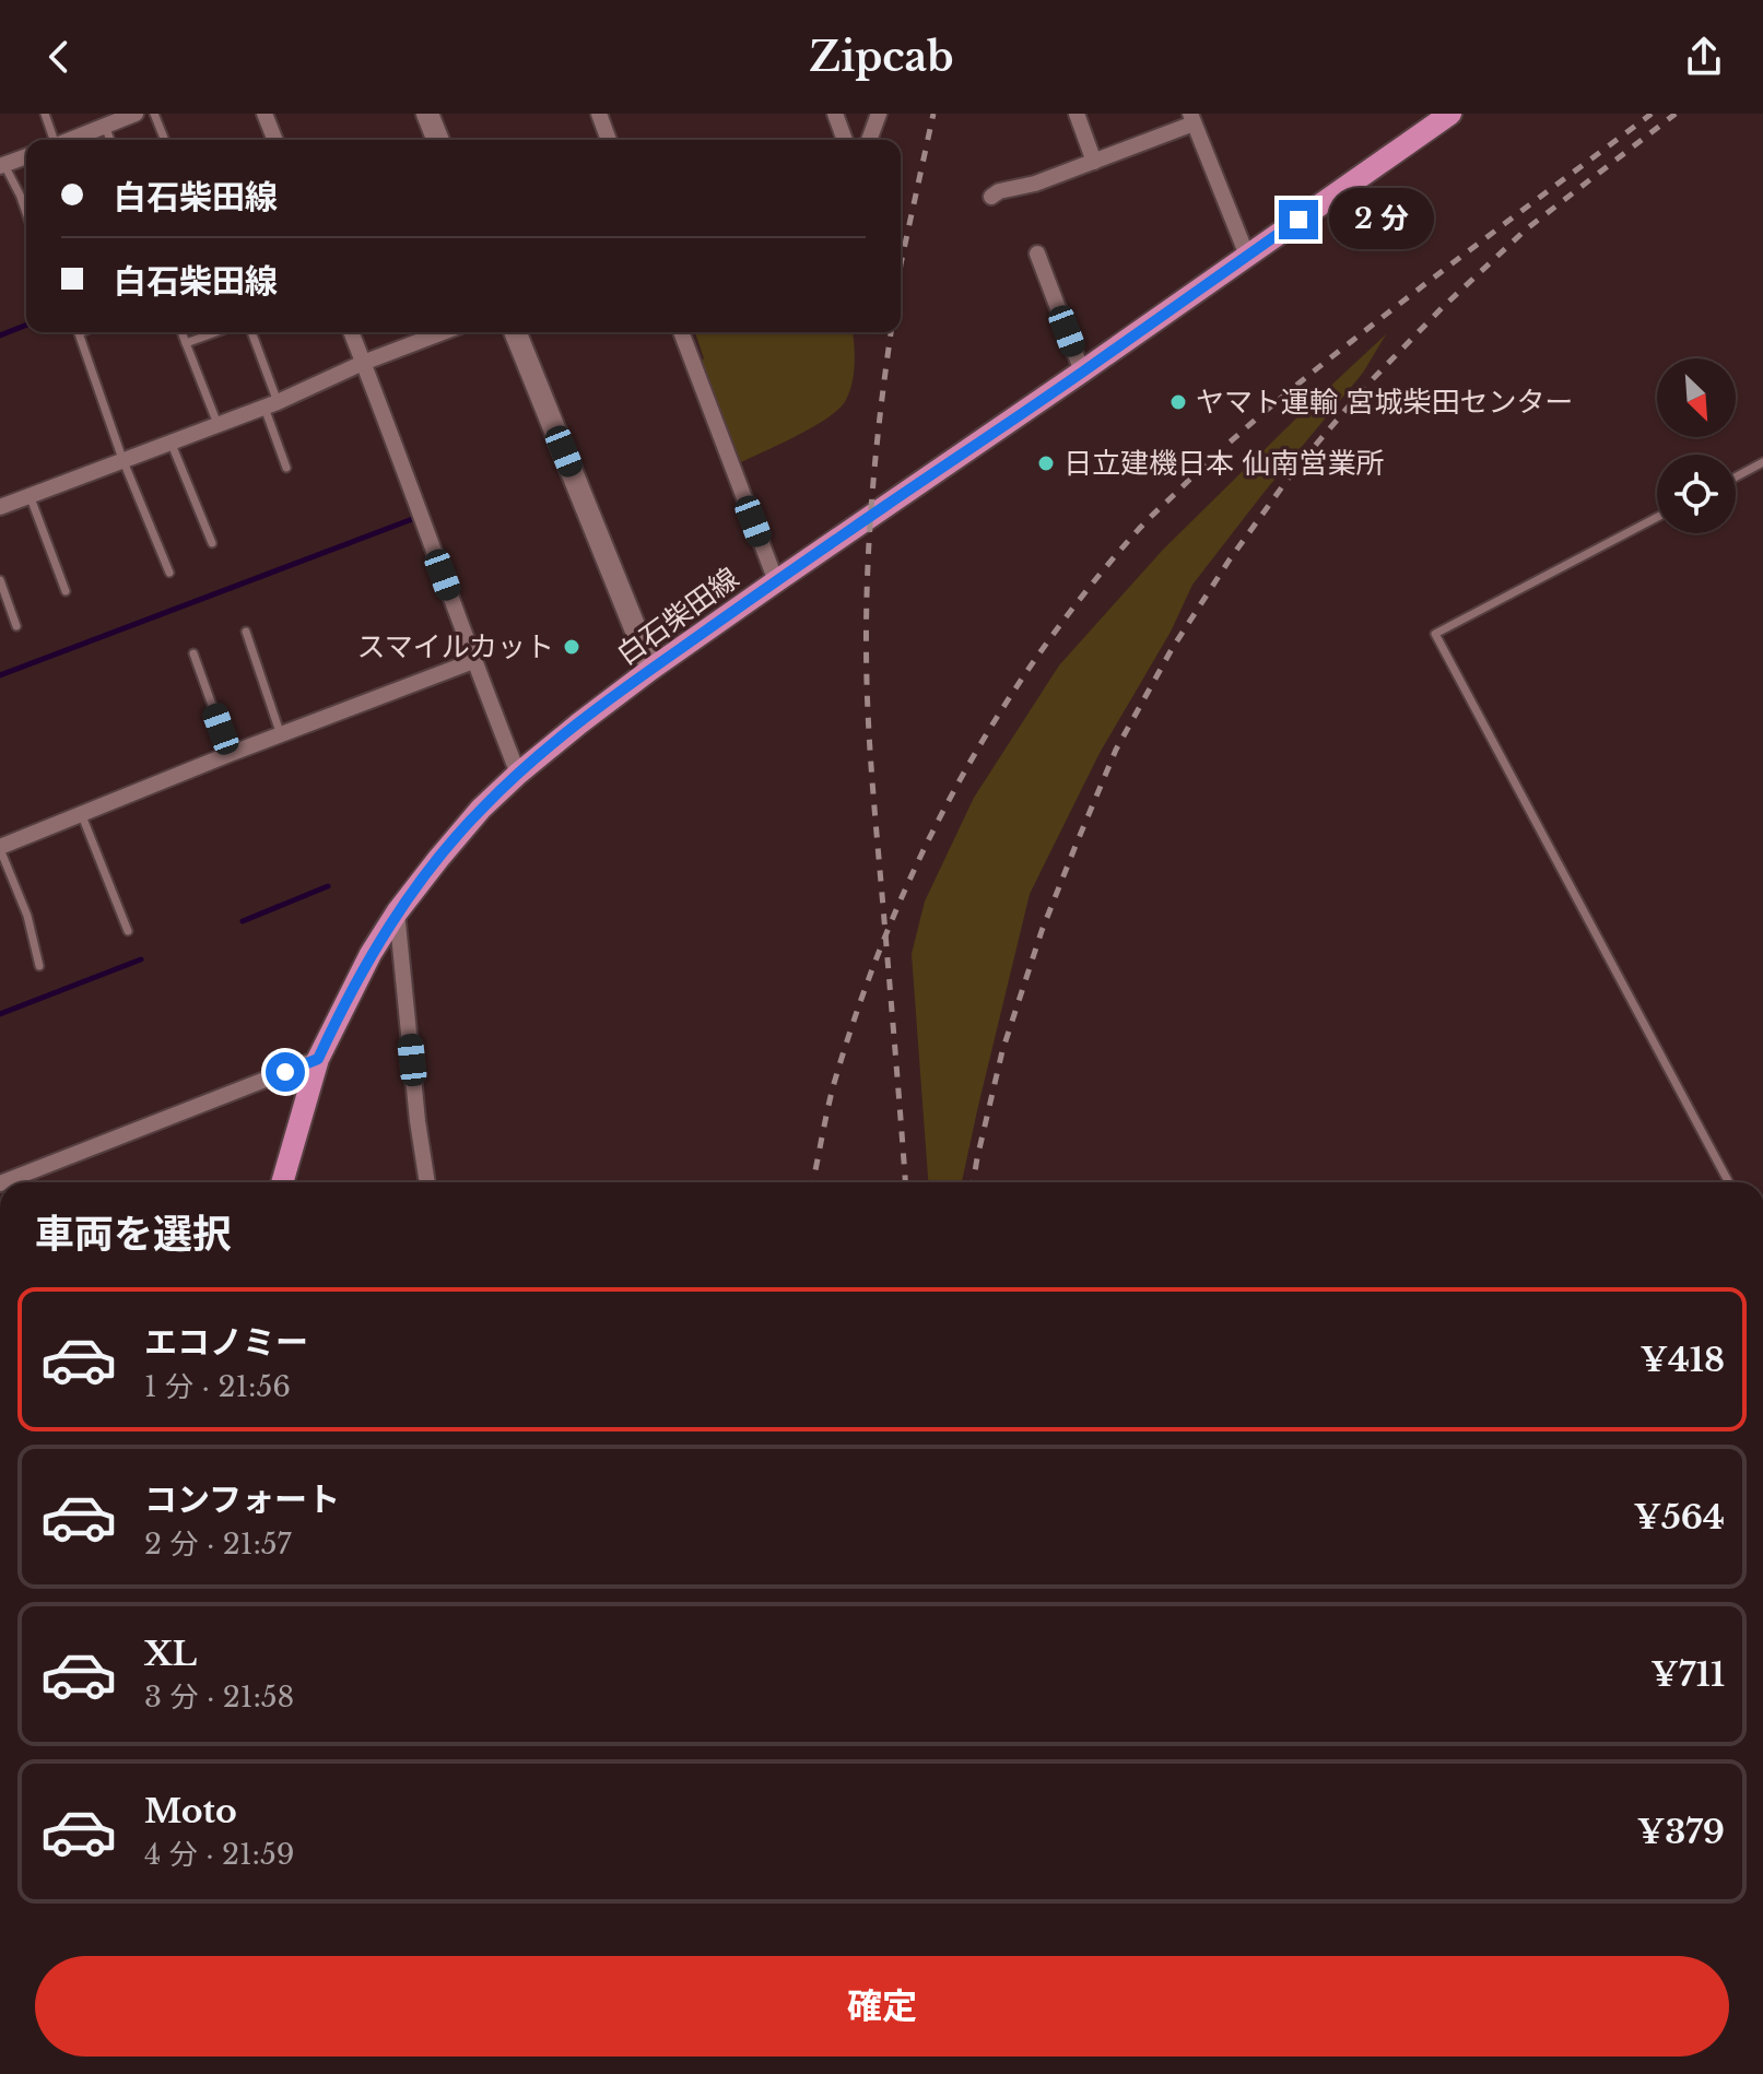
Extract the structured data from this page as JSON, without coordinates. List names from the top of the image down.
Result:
{
  "streets": {
    "main road": ["白石柴田線"]
  },
  "places": ["ヤマト運輸 宮城柴田センター", "日立建機日本 仙南営業所", "スマイルカット"],
  "north": "bottom right",
  "page": {
    "header": "Zipcab",
    "banner": ["白石柴田線", "白石柴田線"],
    "bubble": "2 分",
    "heading": "車両を選択",
    "list": [
      {
        "name": "エコノミー",
        "note": "1 分 · 21:56",
        "value": "¥418"
      },
      {
        "name": "コンフォート",
        "note": "2 分 · 21:57",
        "value": "¥564"
      },
      {
        "name": "XL",
        "note": "3 分 · 21:58",
        "value": "¥711"
      },
      {
        "name": "Moto",
        "note": "4 分 · 21:59",
        "value": "¥379"
      }
    ],
    "buttons": "確定"
  }
}
